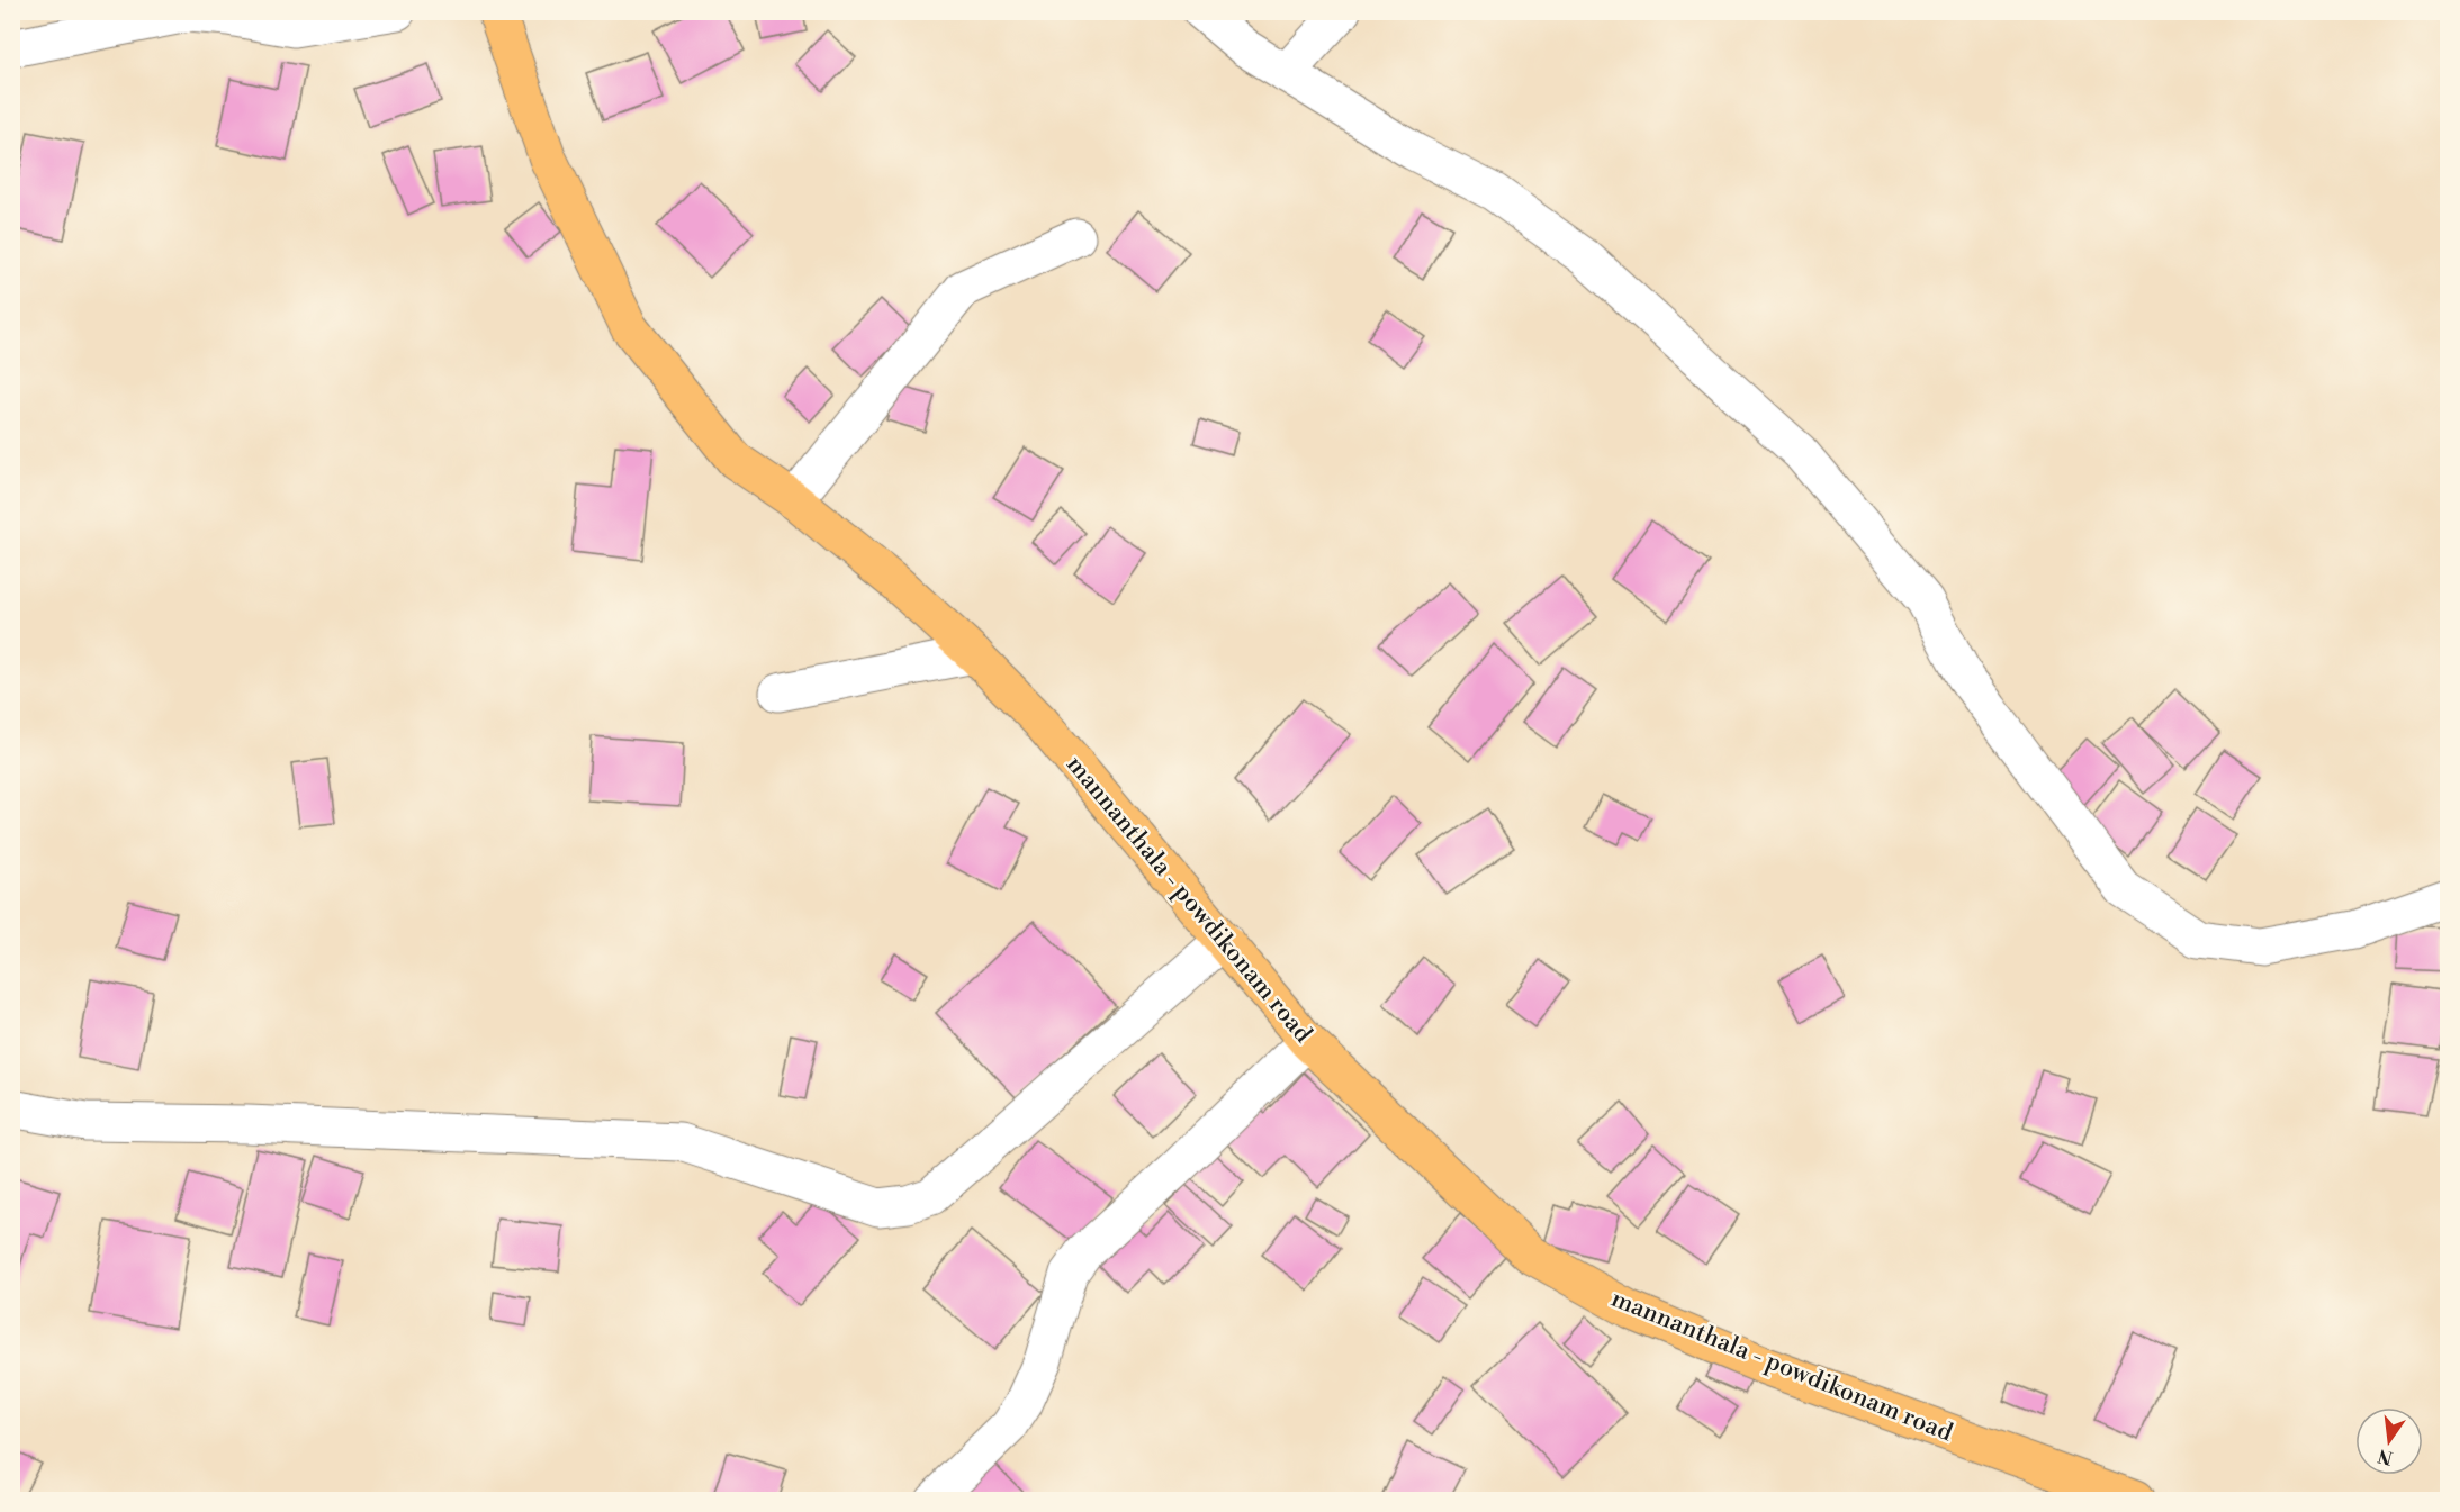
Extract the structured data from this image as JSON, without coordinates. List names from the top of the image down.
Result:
{
  "streets": {
    "main road": ["mannanthala - powdikonam road"]
  },
  "north": "bottom"
}
